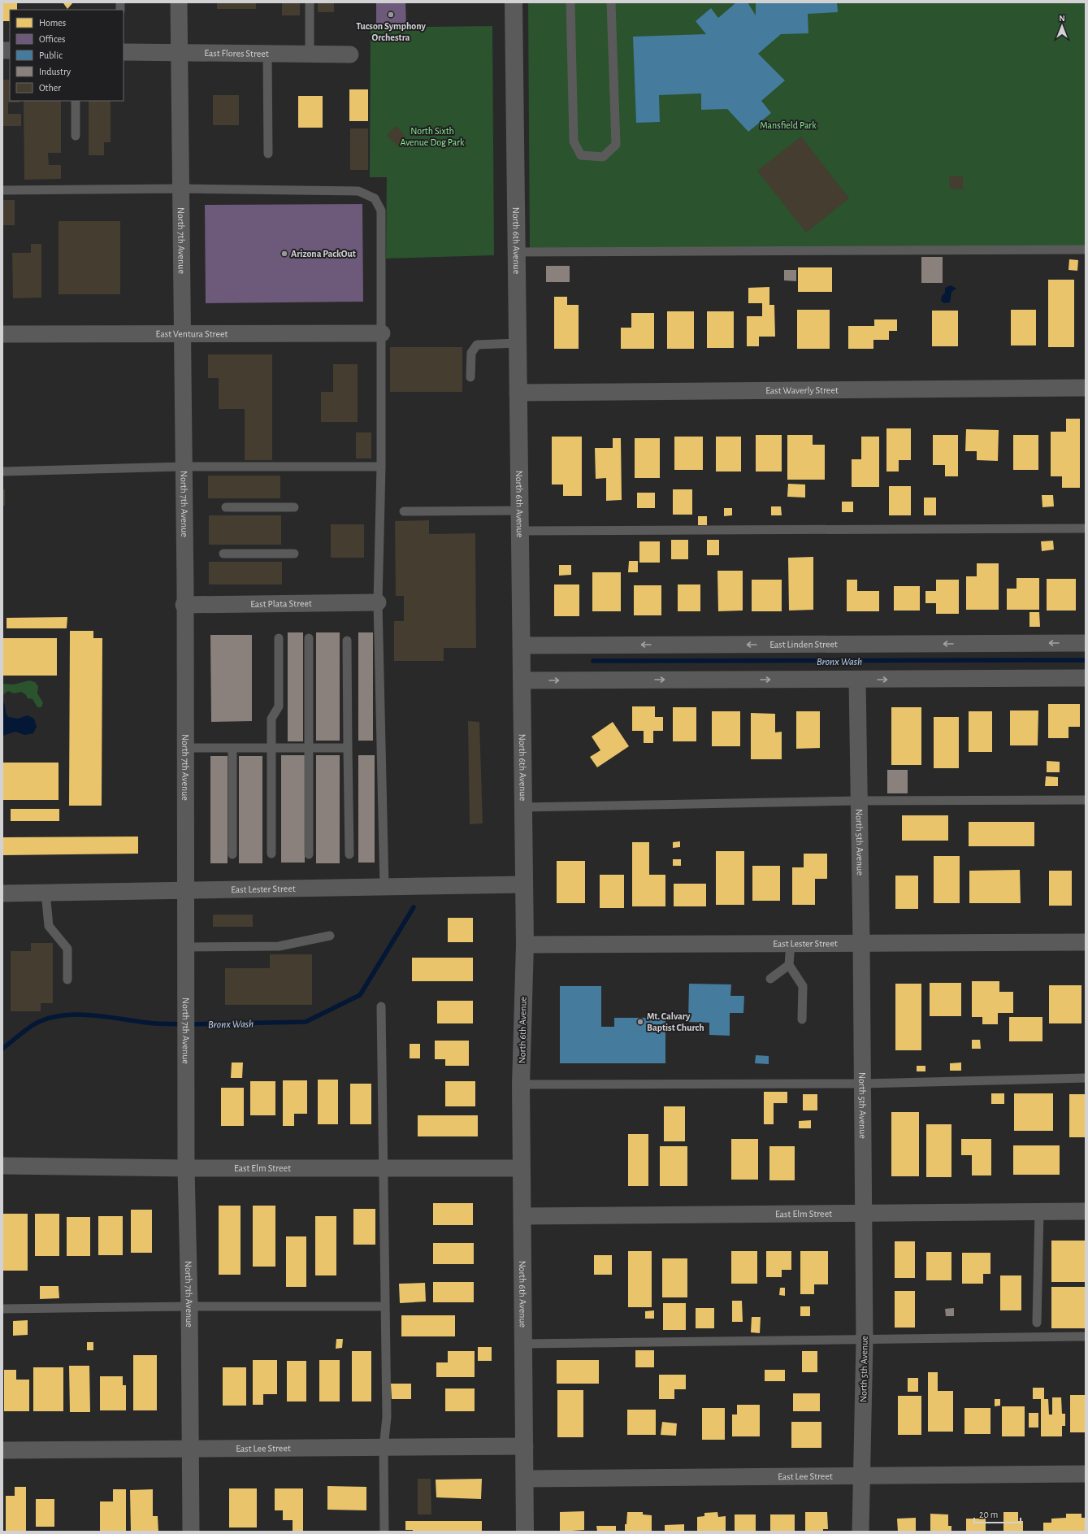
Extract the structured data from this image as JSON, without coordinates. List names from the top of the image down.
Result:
{
  "streets": {
    "street": [
      "East Flores Street",
      "North 7th Avenue",
      "North 6th Avenue",
      "East Ventura Street",
      "East Waverly Street",
      "East Plata Street",
      "East Linden Street",
      "North 5th Avenue",
      "East Lester Street",
      "East Elm Street",
      "East Lee Street"
    ]
  },
  "crossings": [
    ["East Flores Street", "North 7th Avenue"],
    ["North 7th Avenue", "East Ventura Street"],
    ["North 7th Avenue", "East Plata Street"],
    ["North 7th Avenue", "East Lester Street"],
    ["North 7th Avenue", "East Elm Street"],
    ["North 7th Avenue", "East Lee Street"],
    ["North 6th Avenue", "East Waverly Street"],
    ["North 6th Avenue", "East Linden Street"],
    ["North 6th Avenue", "East Lester Street"],
    ["North 6th Avenue", "East Elm Street"],
    ["North 6th Avenue", "East Lee Street"],
    ["North 5th Avenue", "East Lester Street"],
    ["North 5th Avenue", "East Elm Street"],
    ["North 5th Avenue", "East Lee Street"]
  ],
  "water": ["Bronx Wash"],
  "parks": ["Mansfield Park", "North Sixth Avenue Dog Park"],
  "places": ["Tucson Symphony Orchestra", "Arizona PackOut", "Mt. Calvary Baptist Church"],
  "legend": [
    "Homes",
    "Offices",
    "Public",
    "Industry",
    "Other"
  ],
  "scale_bar": "20 m",
  "north": "top"
}
